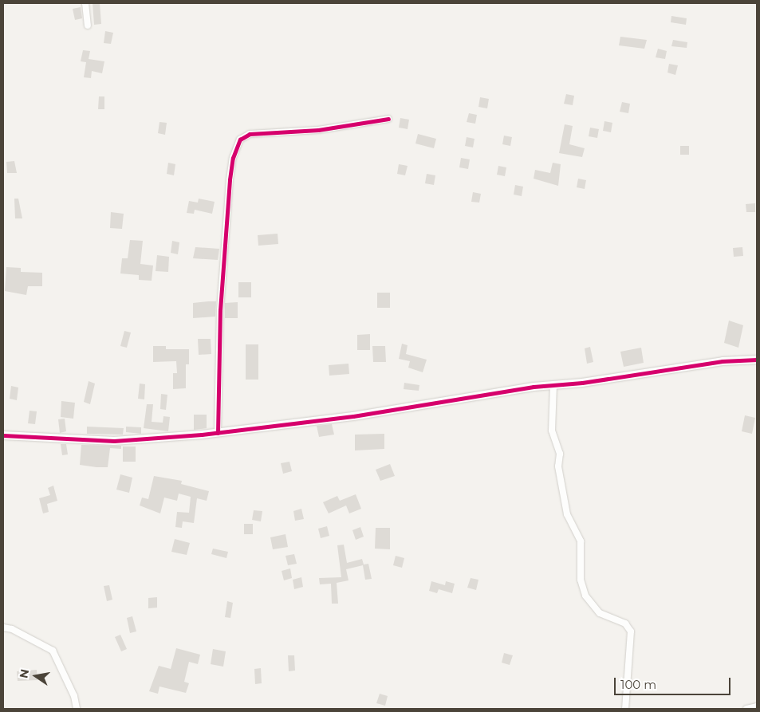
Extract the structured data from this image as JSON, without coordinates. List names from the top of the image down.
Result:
{
  "scale_bar": "100 m",
  "north": "left"
}
